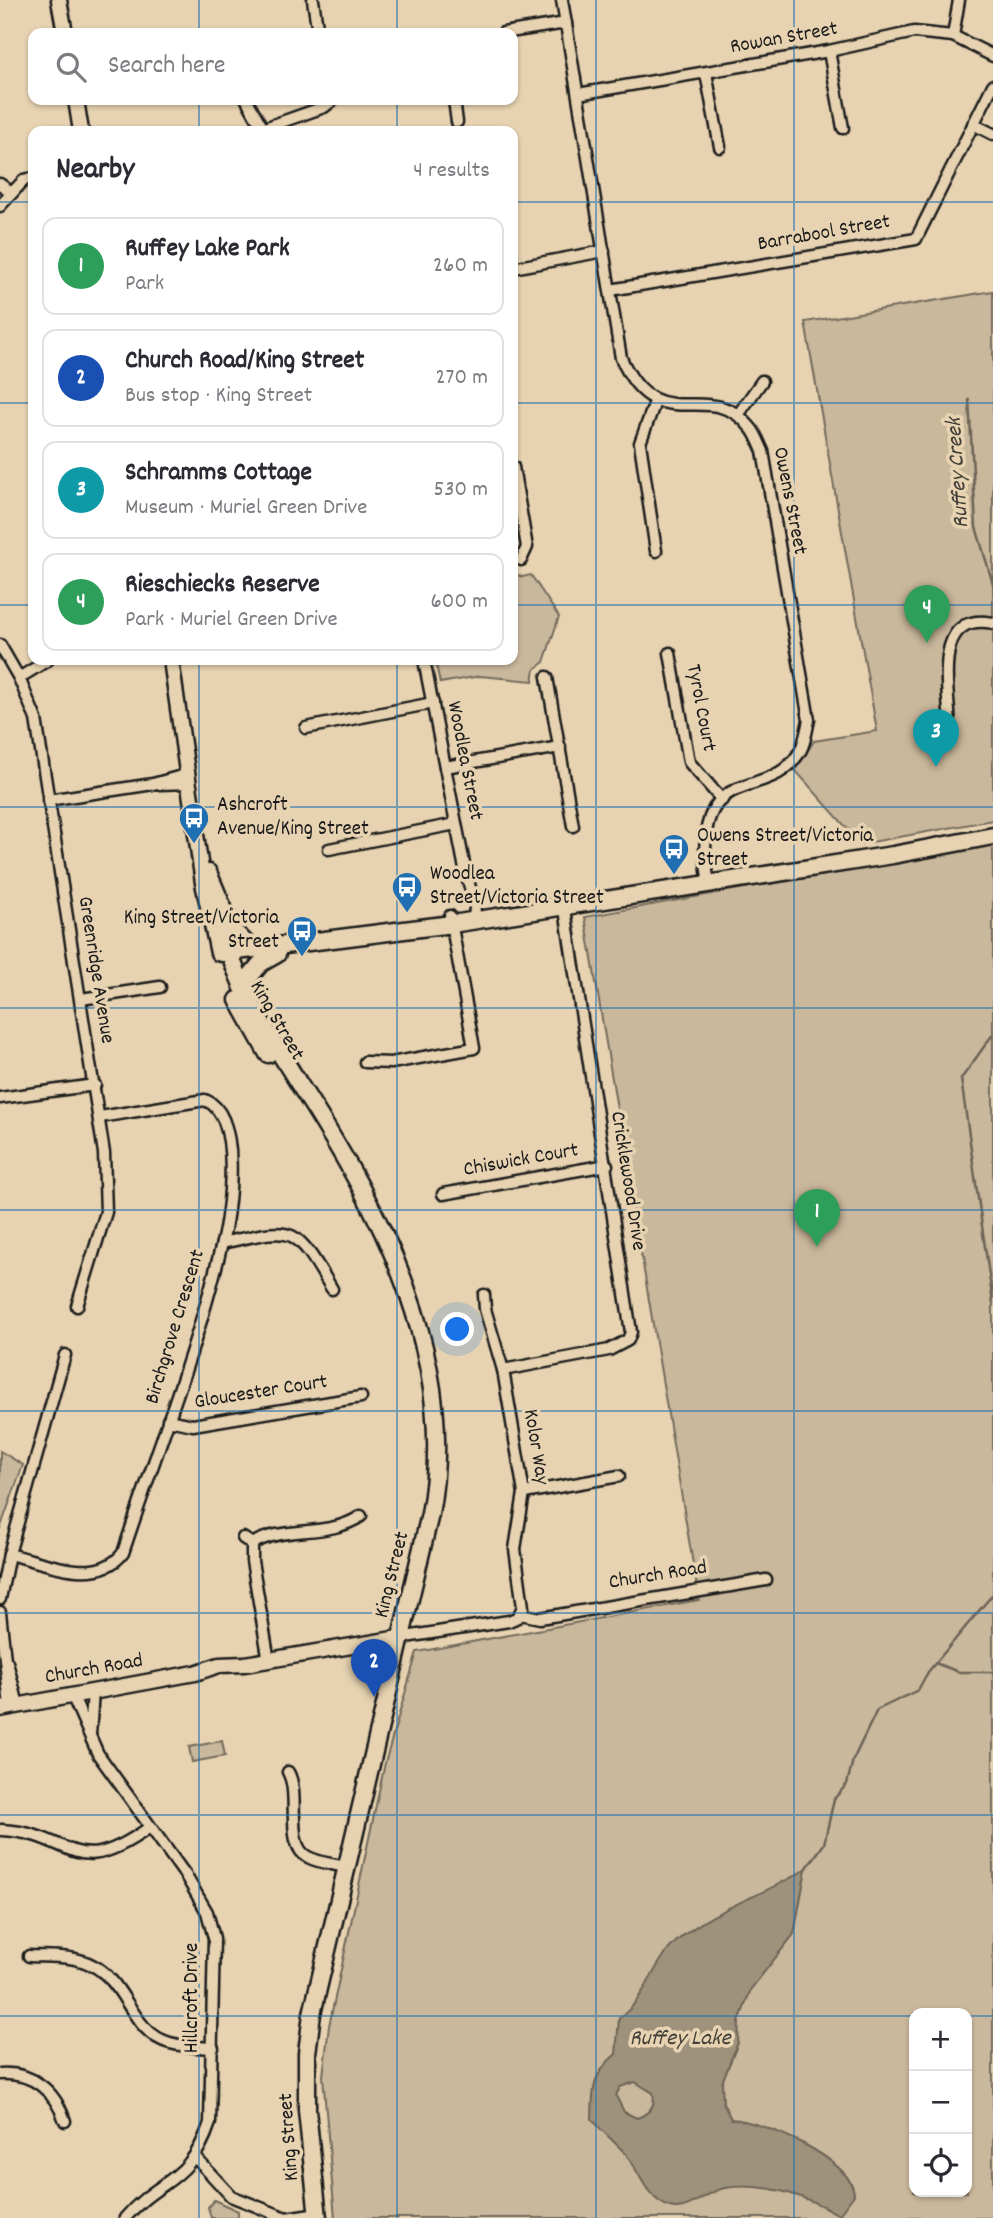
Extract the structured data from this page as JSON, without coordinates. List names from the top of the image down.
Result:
{
  "streets": {
    "main road": ["King Street", "Church Road"],
    "street": [
      "Rowan Street",
      "Barrabool Street",
      "Owens Street",
      "Tyrol Court",
      "Woodlea Street",
      "Greenridge Avenue",
      "Chiswick Court",
      "Cricklewood Drive",
      "Birchgrove Crescent",
      "Gloucester Court",
      "Kolor Way",
      "Hillcroft Drive"
    ]
  },
  "crossings": [
    ["Owens Street", "Tyrol Court"],
    ["Greenridge Avenue", "Birchgrove Crescent"],
    ["King Street", "Church Road"],
    ["Chiswick Court", "Cricklewood Drive"],
    ["Cricklewood Drive", "Kolor Way"],
    ["Birchgrove Crescent", "Gloucester Court"],
    ["Kolor Way", "Church Road"],
    ["Church Road", "Hillcroft Drive"]
  ],
  "water": ["Ruffey Creek", "Ruffey Lake"],
  "places": {
    "bus stop": [
      "Ashcroft Avenue/King Street",
      "Owens Street/Victoria Street",
      "Woodlea Street/Victoria Street",
      "King Street/Victoria Street"
    ]
  },
  "page": {
    "search": "Search here",
    "heading": ["Nearby", "4 results"],
    "list": [
      {
        "mark": "1",
        "name": "Ruffey Lake Park",
        "note": "Park",
        "value": "260 m"
      },
      {
        "mark": "2",
        "name": "Church Road/King Street",
        "note": "Bus stop · King Street",
        "value": "270 m"
      },
      {
        "mark": "3",
        "name": "Schramms Cottage",
        "note": "Museum · Muriel Green Drive",
        "value": "530 m"
      },
      {
        "mark": "4",
        "name": "Rieschiecks Reserve",
        "note": "Park · Muriel Green Drive",
        "value": "600 m"
      }
    ],
    "pins": [
      "4",
      "3",
      "1",
      "2"
    ],
    "map_buttons": ["+", "−"]
  }
}
